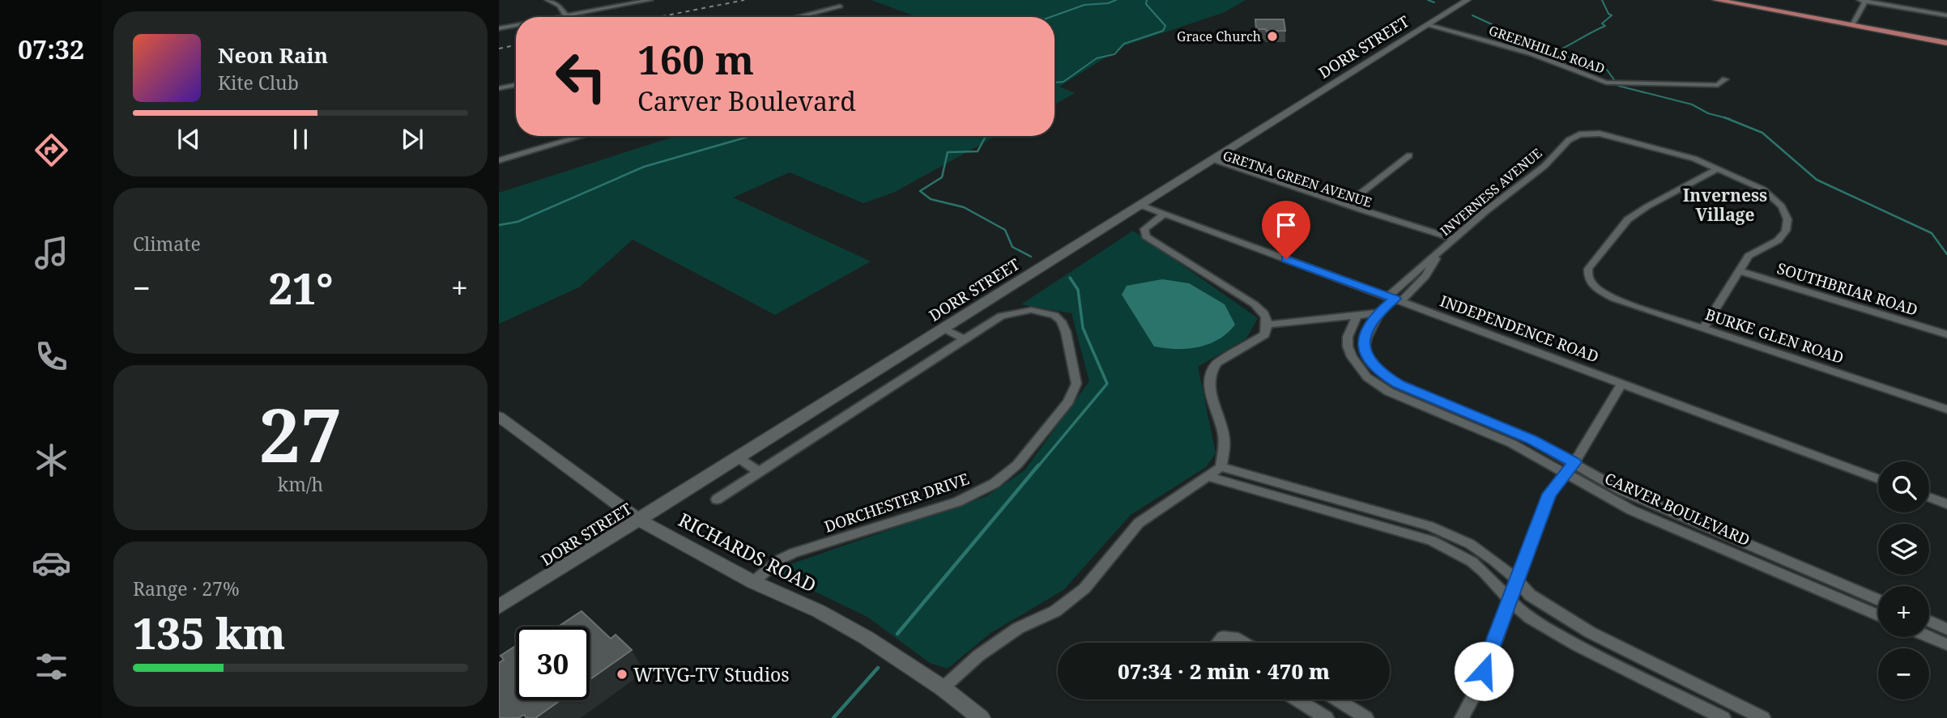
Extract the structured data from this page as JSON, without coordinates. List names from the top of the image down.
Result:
{
  "streets": {
    "main road": ["DORR STREET", "RICHARDS ROAD"],
    "street": [
      "GREENHILLS ROAD",
      "GRETNA GREEN AVENUE",
      "INVERNESS AVENUE",
      "SOUTHBRIAR ROAD",
      "INDEPENDENCE ROAD",
      "BURKE GLEN ROAD",
      "DORCHESTER DRIVE",
      "CARVER BOULEVARD"
    ]
  },
  "crossings": [
    ["DORR STREET", "GREENHILLS ROAD"],
    ["DORR STREET", "GRETNA GREEN AVENUE"],
    ["DORR STREET", "INDEPENDENCE ROAD"],
    ["DORR STREET", "RICHARDS ROAD"],
    ["GRETNA GREEN AVENUE", "INVERNESS AVENUE"],
    ["INVERNESS AVENUE", "INDEPENDENCE ROAD"],
    ["INVERNESS AVENUE", "BURKE GLEN ROAD"],
    ["INVERNESS AVENUE", "CARVER BOULEVARD"],
    ["DORCHESTER DRIVE", "RICHARDS ROAD"]
  ],
  "districts": ["Inverness Village"],
  "places": ["Grace Church", "WTVG-TV Studios"],
  "page": {
    "tabs": "07:32",
    "turn": ["160 m", "Carver Boulevard"],
    "song": ["Neon Rain", "Kite Club"],
    "tile": [
      "Climate",
      ["27", "km/h"],
      ["Range · 27%", "135 km"]
    ],
    "heat": ["−", "21°", "+"],
    "map_buttons": ["+", "−"],
    "limit": "30",
    "trip": "07:34 · 2 min · 470 m"
  }
}
